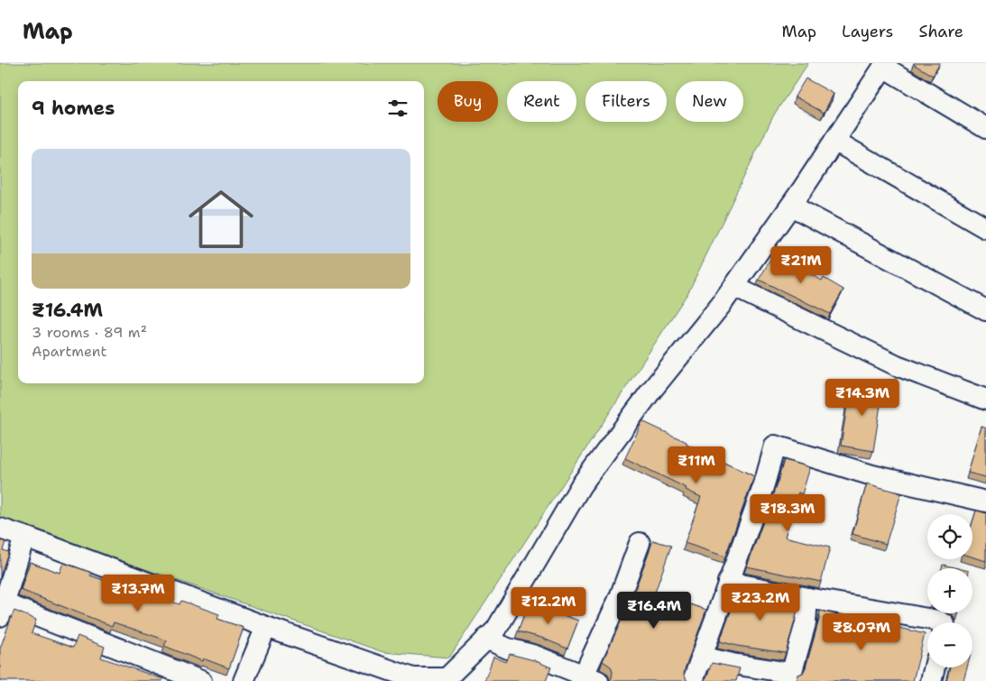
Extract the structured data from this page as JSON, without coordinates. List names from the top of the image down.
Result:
{
  "page": {
    "header": "Map",
    "nav": ["Map", "Layers", "Share"],
    "chip": [
      "Buy",
      "Rent",
      "Filters",
      "New"
    ],
    "heading": "9 homes",
    "list": [
      {
        "name": "₹16.4M",
        "note": "3 rooms · 89 m² · Apartment"
      }
    ],
    "price": [
      "₹21M",
      "₹14.3M",
      "₹11M",
      "₹18.3M",
      "₹13.7M",
      "₹23.2M",
      "₹12.2M",
      "₹16.4M",
      "₹8.07M"
    ],
    "map_buttons": ["+", "−"]
  }
}
